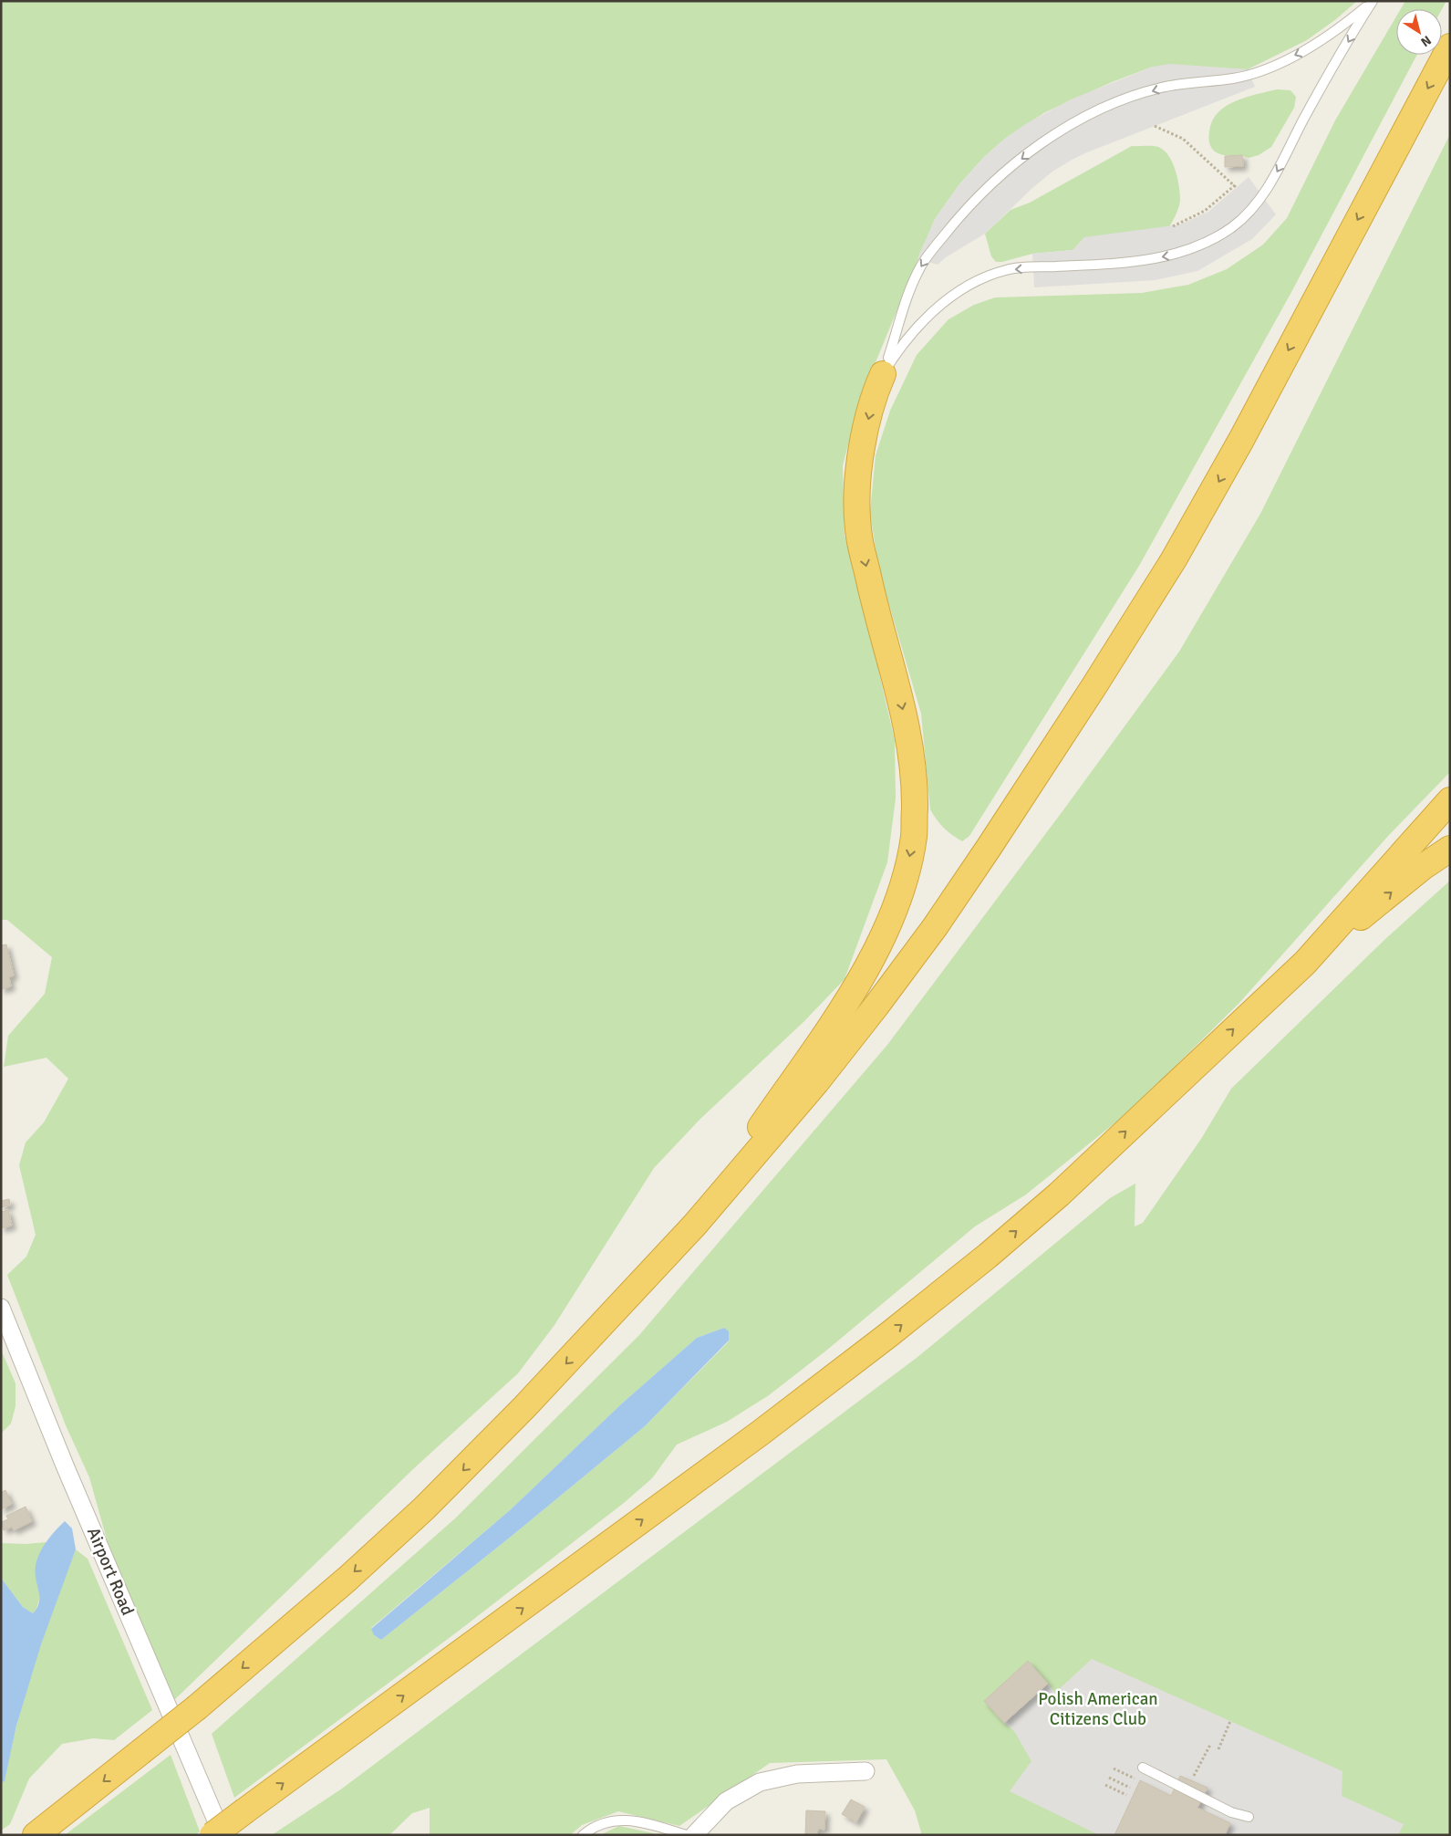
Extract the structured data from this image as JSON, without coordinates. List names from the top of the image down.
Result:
{
  "streets": {
    "street": ["Airport Road"]
  },
  "parks": ["Polish American Citizens Club"],
  "north": "bottom right"
}
